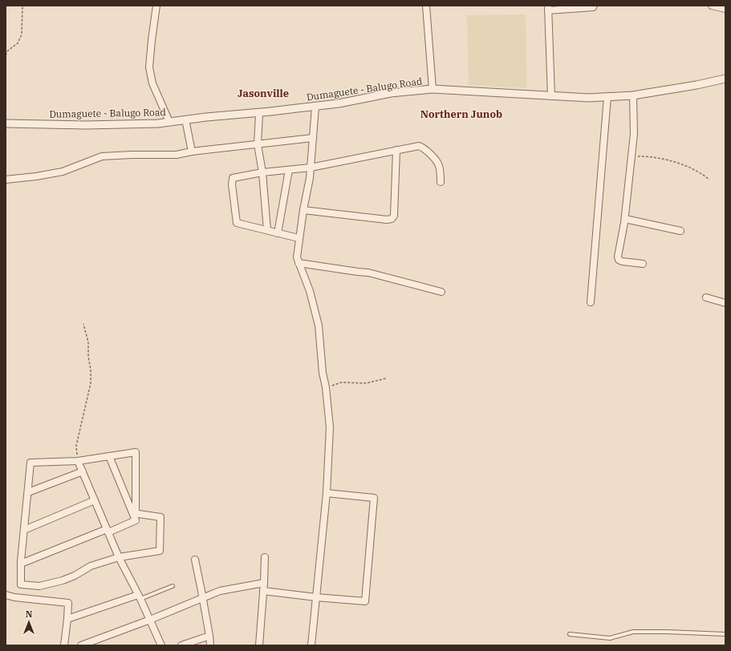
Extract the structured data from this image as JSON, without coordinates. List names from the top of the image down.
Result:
{
  "streets": {
    "street": ["Dumaguete - Balugo Road"]
  },
  "districts": ["Jasonville", "Northern Junob"],
  "north": "top"
}
